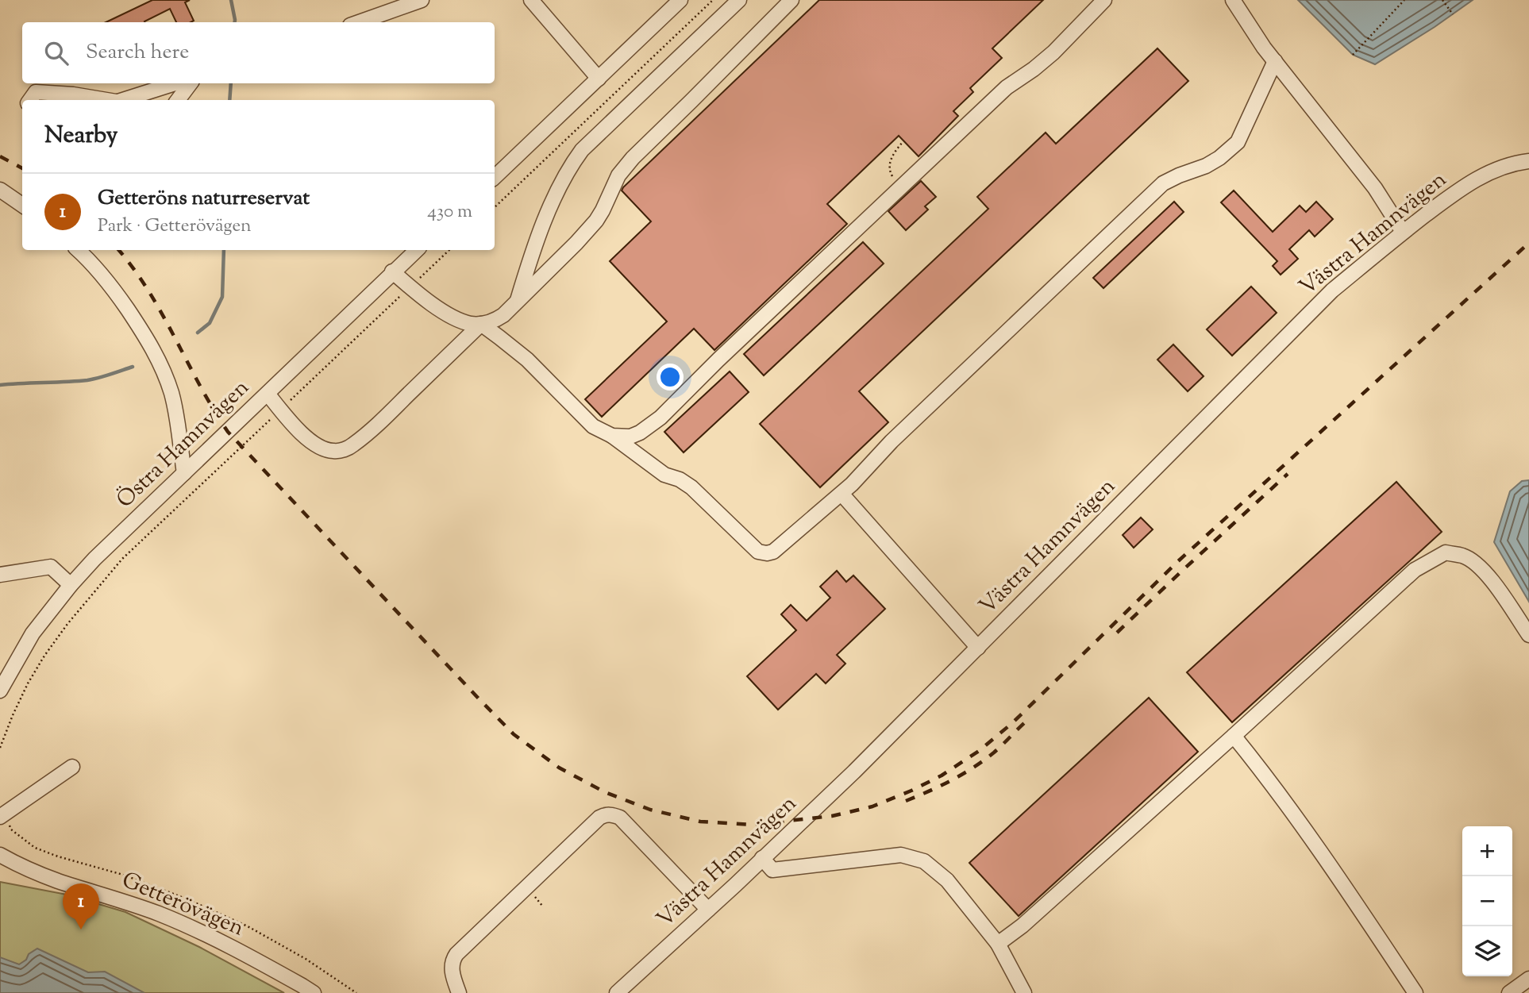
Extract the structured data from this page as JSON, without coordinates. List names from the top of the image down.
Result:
{
  "streets": {
    "street": ["Västra Hamnvägen", "Östra Hamnvägen", "Getterövägen"]
  },
  "page": {
    "search": "Search here",
    "heading": "Nearby",
    "list": [
      {
        "mark": "1",
        "name": "Getteröns naturreservat",
        "note": "Park · Getterövägen",
        "value": "430 m"
      }
    ],
    "map_buttons": ["+", "−"],
    "pins": "1"
  }
}
